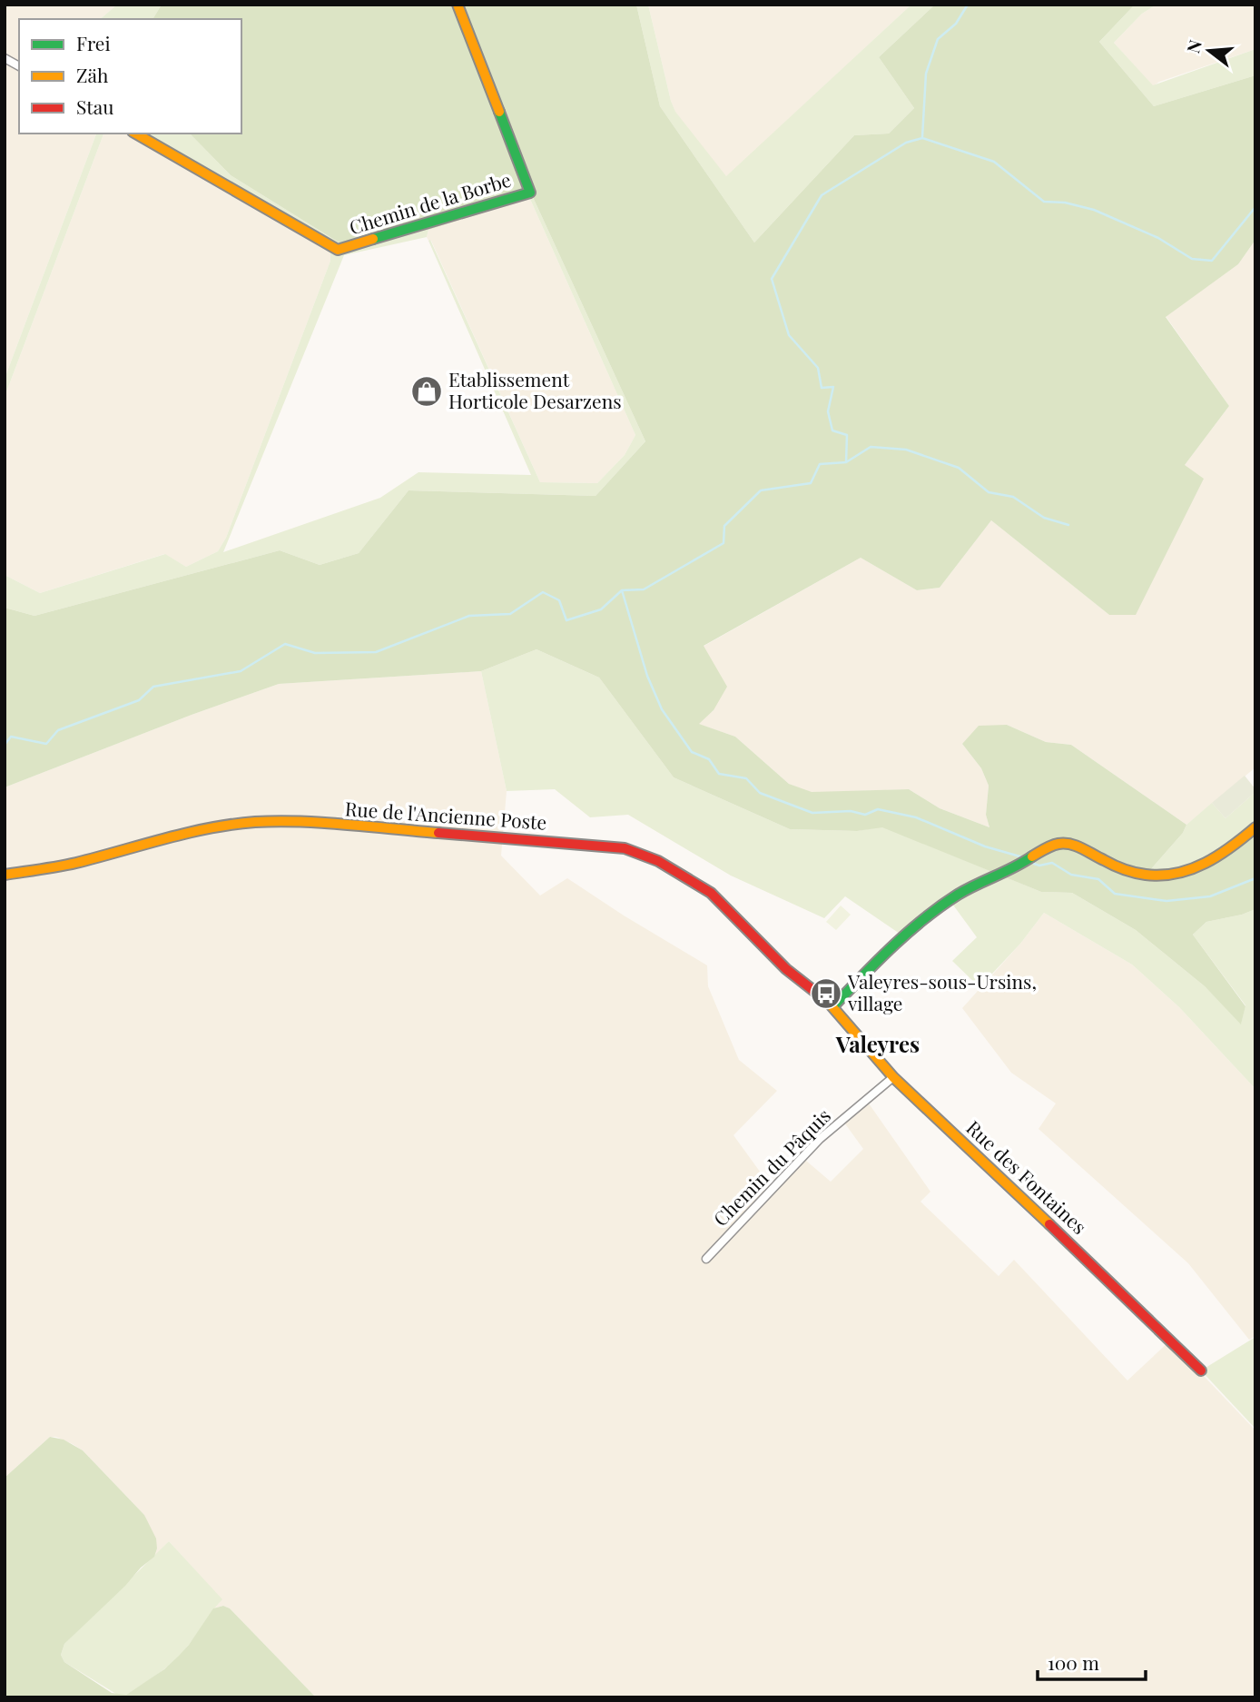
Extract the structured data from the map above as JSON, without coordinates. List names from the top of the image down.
{
  "streets": {
    "street": [
      "Chemin de la Borbe",
      "Rue de l'Ancienne Poste",
      "Chemin du Pâquis",
      "Rue des Fontaines"
    ]
  },
  "crossings": [
    ["Rue de l'Ancienne Poste", "Rue des Fontaines"],
    ["Chemin du Pâquis", "Rue des Fontaines"]
  ],
  "districts": ["Valeyres"],
  "places": {
    "shop": ["Etablissement Horticole Desarzens"],
    "bus stop": ["Valeyres-sous-Ursins, village"]
  },
  "legend": ["Frei", "Zäh", "Stau"],
  "scale_bar": "100 m",
  "north": "left"
}
